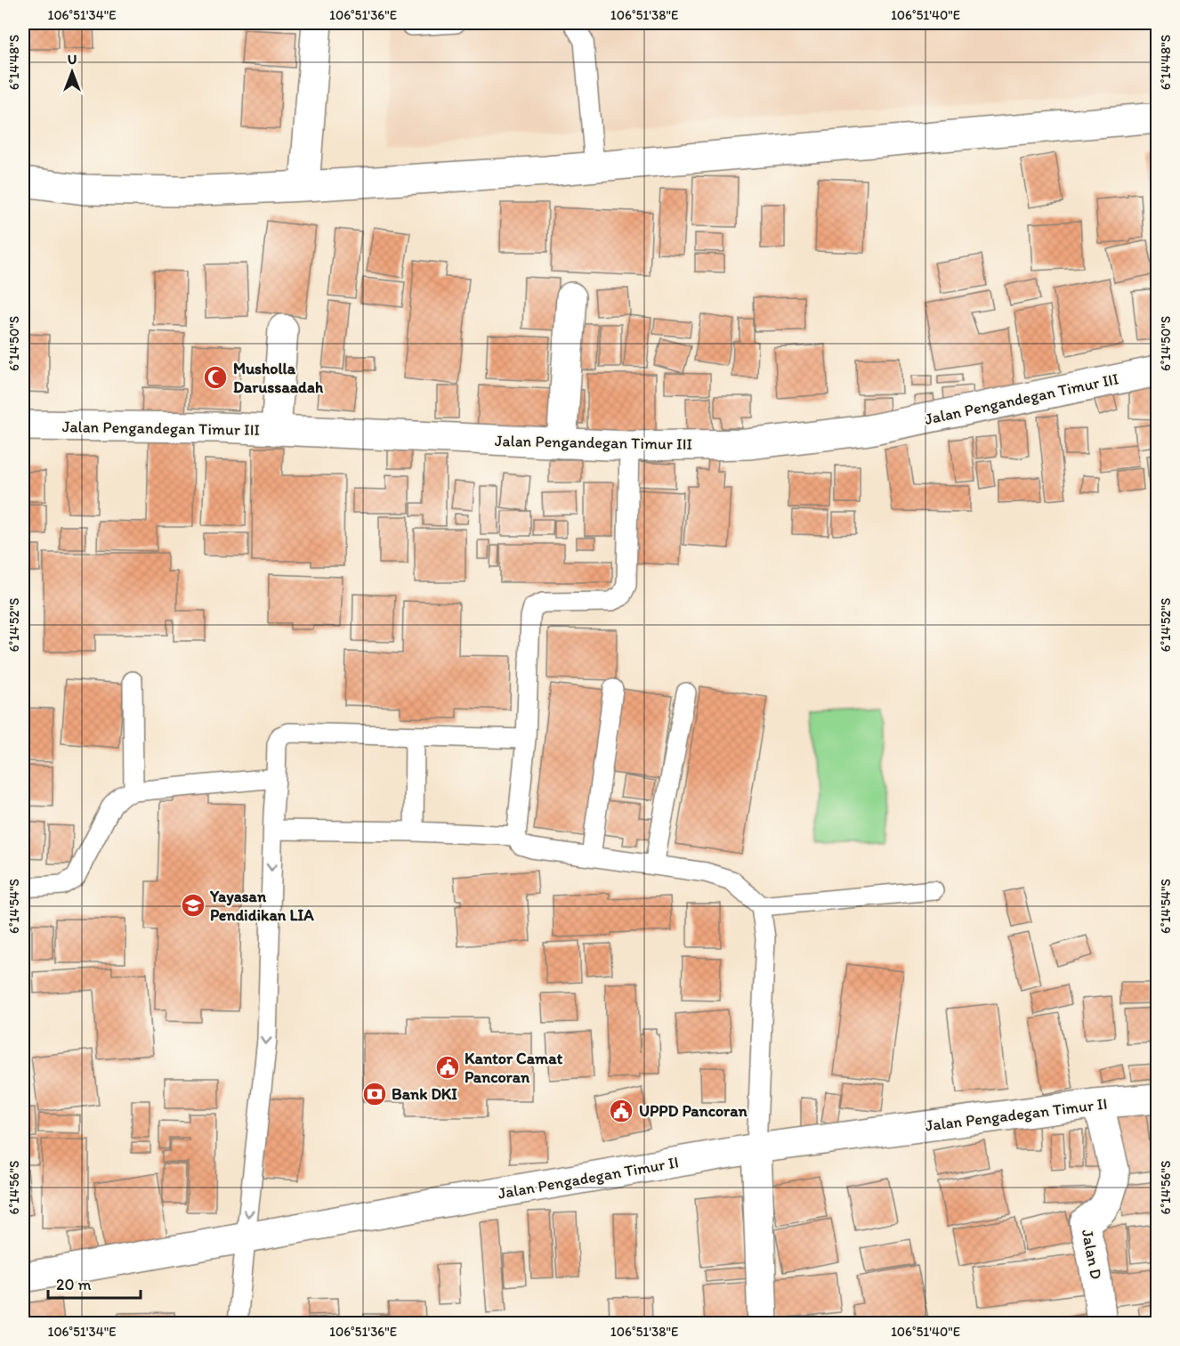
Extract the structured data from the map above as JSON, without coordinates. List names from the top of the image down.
{
  "streets": {
    "street": ["Jalan Pengandegan Timur III", "Jalan Pengadegan Timur II", "Jalan D"]
  },
  "crossings": [
    ["Jalan Pengadegan Timur II", "Jalan D"]
  ],
  "places": {
    "mosque": ["Musholla Darussaadah"],
    "school or university": ["Yayasan Pendidikan LIA"],
    "public building": ["Kantor Camat Pancoran", "UPPD Pancoran"],
    "bank": ["Bank DKI"]
  },
  "scale_bar": "20 m",
  "north": "top",
  "coordinates": [
    "106°51'34\"E",
    "106°51'36\"E",
    "106°51'38\"E",
    "106°51'40\"E",
    "6°14'48\"S",
    "6°14'50\"S",
    "6°14'52\"S",
    "6°14'54\"S",
    "6°14'56\"S"
  ]
}
